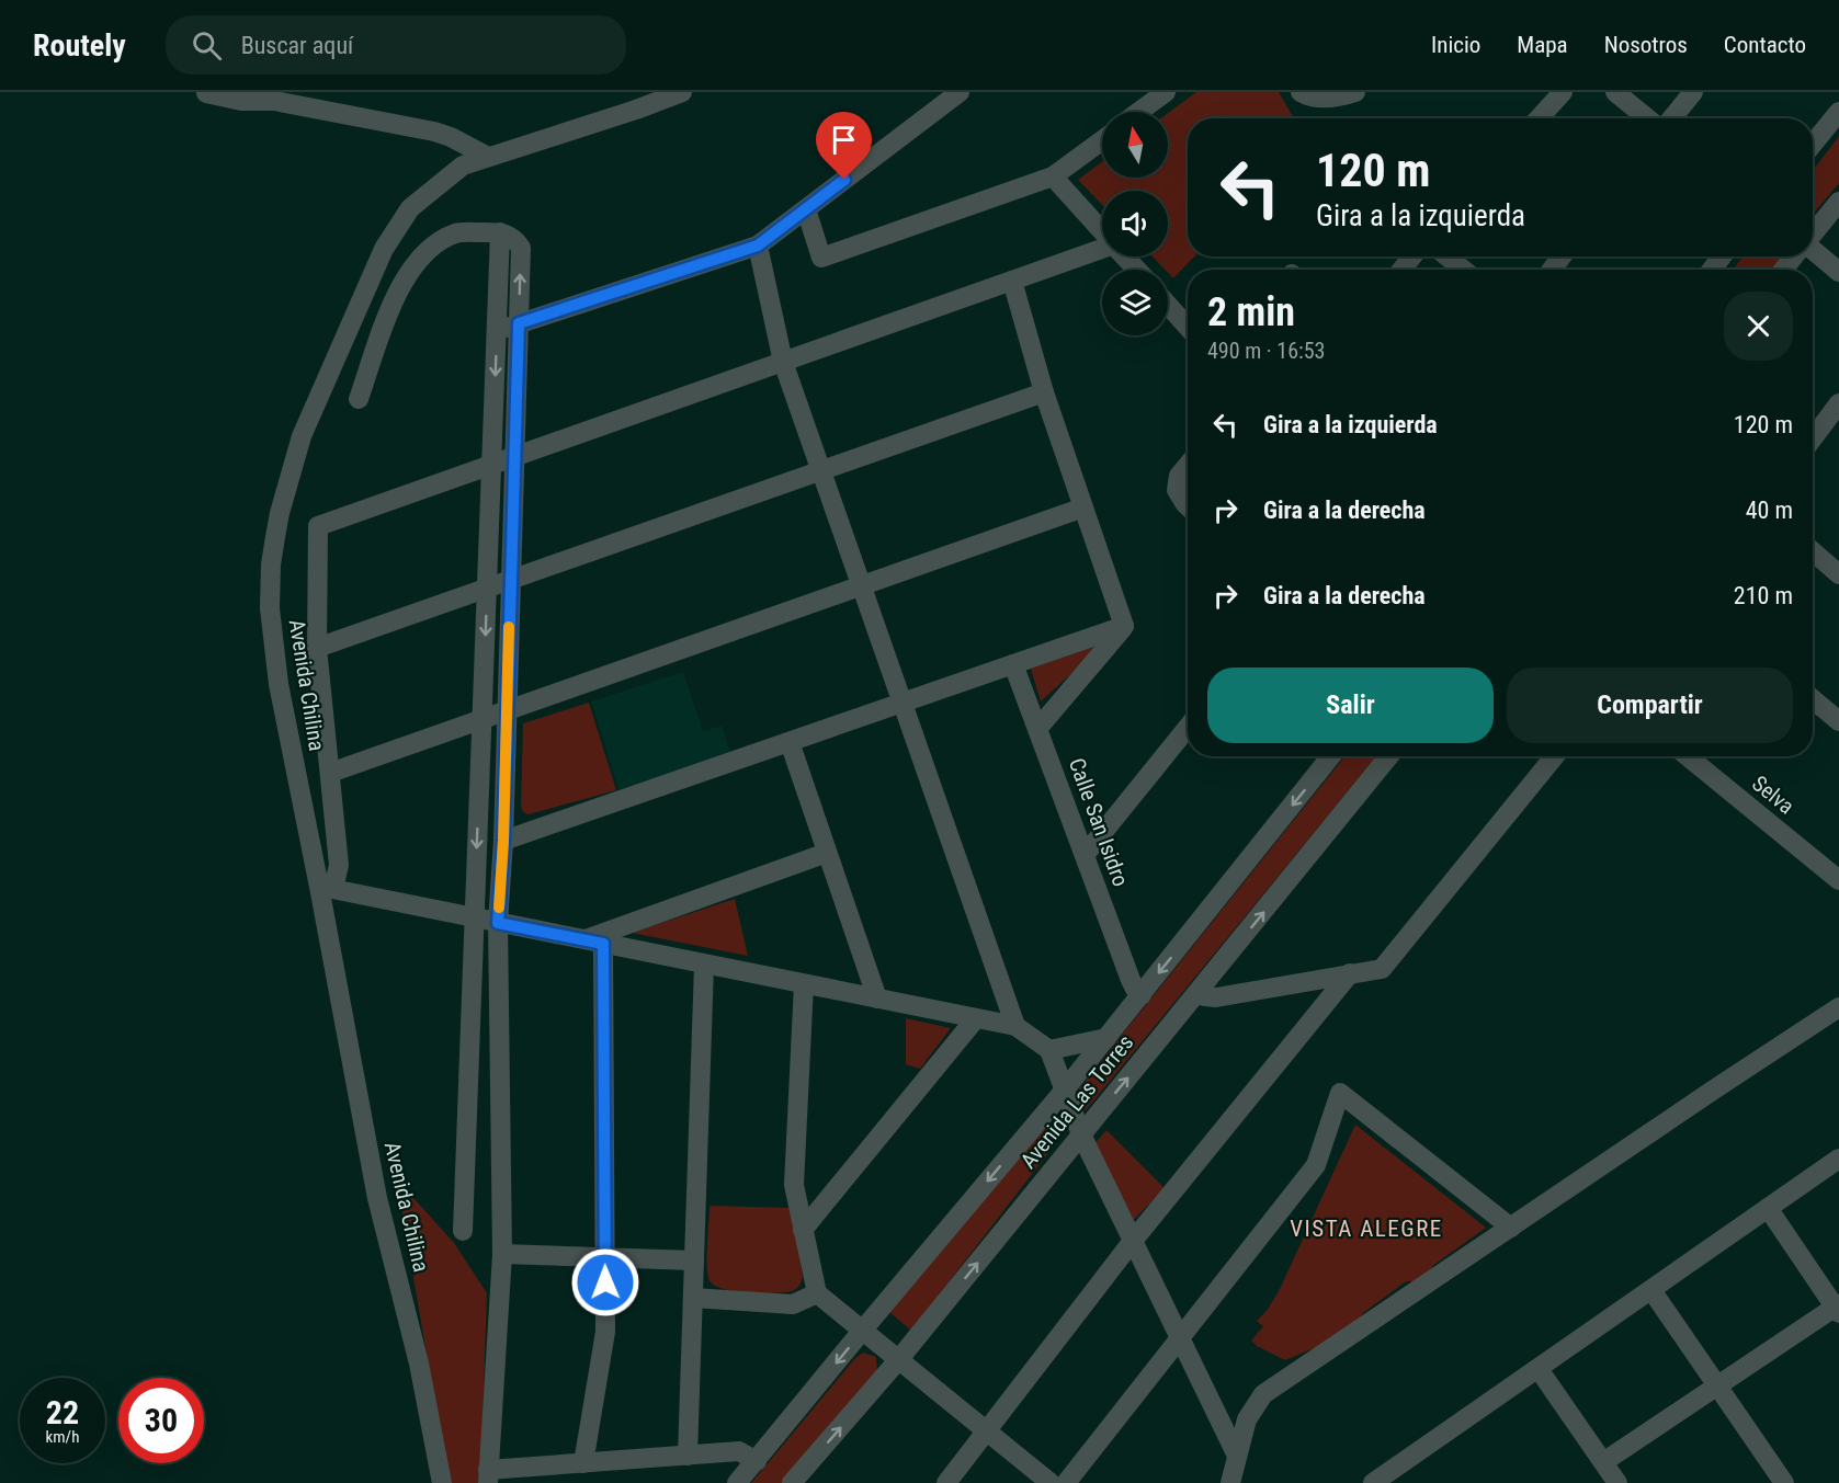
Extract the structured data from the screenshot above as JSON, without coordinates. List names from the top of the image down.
{
  "streets": {
    "street": [
      "Avenida Chilina",
      "Selva",
      "Calle San Isidro",
      "Avenida Las Torres"
    ]
  },
  "crossings": [
    ["Calle San Isidro", "Avenida Las Torres"]
  ],
  "districts": ["VISTA ALEGRE"],
  "north": "top",
  "page": {
    "header": "Routely",
    "search": "Buscar aquí",
    "nav": [
      "Inicio",
      "Mapa",
      "Nosotros",
      "Contacto"
    ],
    "turn": ["120 m", "Gira a la izquierda"],
    "heading": ["2 min", "490 m · 16:53"],
    "list": [
      {
        "name": "Gira a la izquierda",
        "value": "120 m"
      },
      {
        "name": "Gira a la derecha",
        "value": "40 m"
      },
      {
        "name": "Gira a la derecha",
        "value": "210 m"
      }
    ],
    "buttons": ["Salir", "Compartir"],
    "speed": "22 km/h",
    "limit": "30"
  }
}
